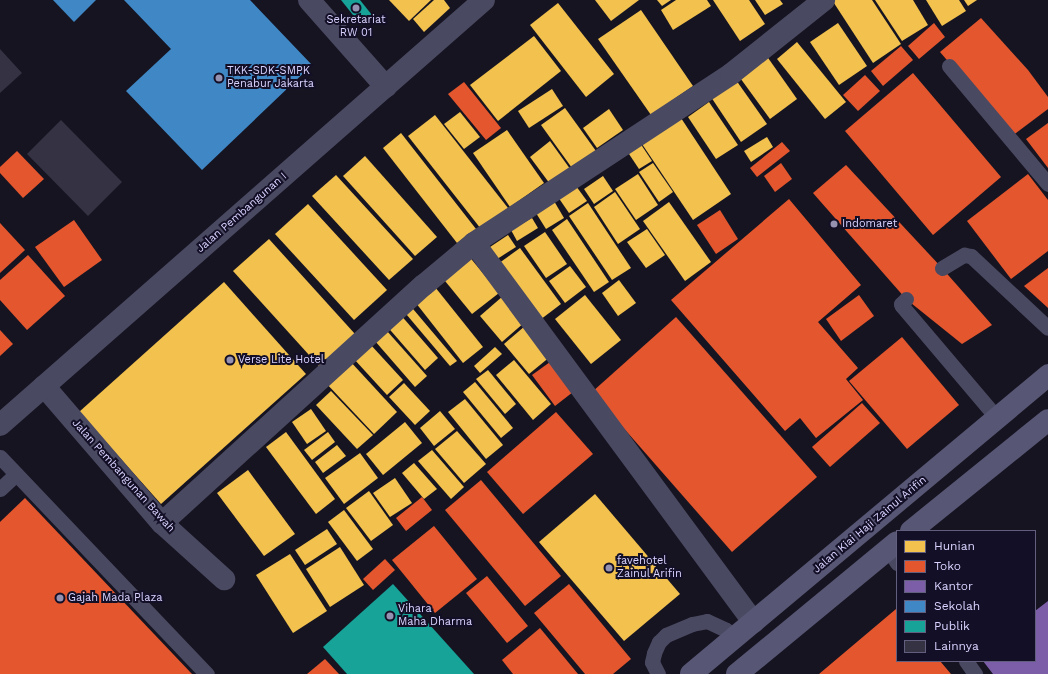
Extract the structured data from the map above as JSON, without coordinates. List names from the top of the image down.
{
  "streets": {
    "main road": ["Jalan Kiai Haji Zainul Arifin"],
    "street": ["Jalan Pembangunan I", "Jalan Pembangunan Bawah"]
  },
  "crossings": [
    ["Jalan Pembangunan I", "Jalan Pembangunan Bawah"]
  ],
  "places": [
    "Sekretariat RW 01",
    "TKK-SDK-SMPK Penabur Jakarta",
    "Indomaret",
    "Verse Lite Hotel",
    "favehotel Zainul Arifin",
    "Gajah Mada Plaza",
    "Vihara Maha Dharma"
  ],
  "legend": [
    "Hunian",
    "Toko",
    "Kantor",
    "Sekolah",
    "Publik",
    "Lainnya"
  ]
}
